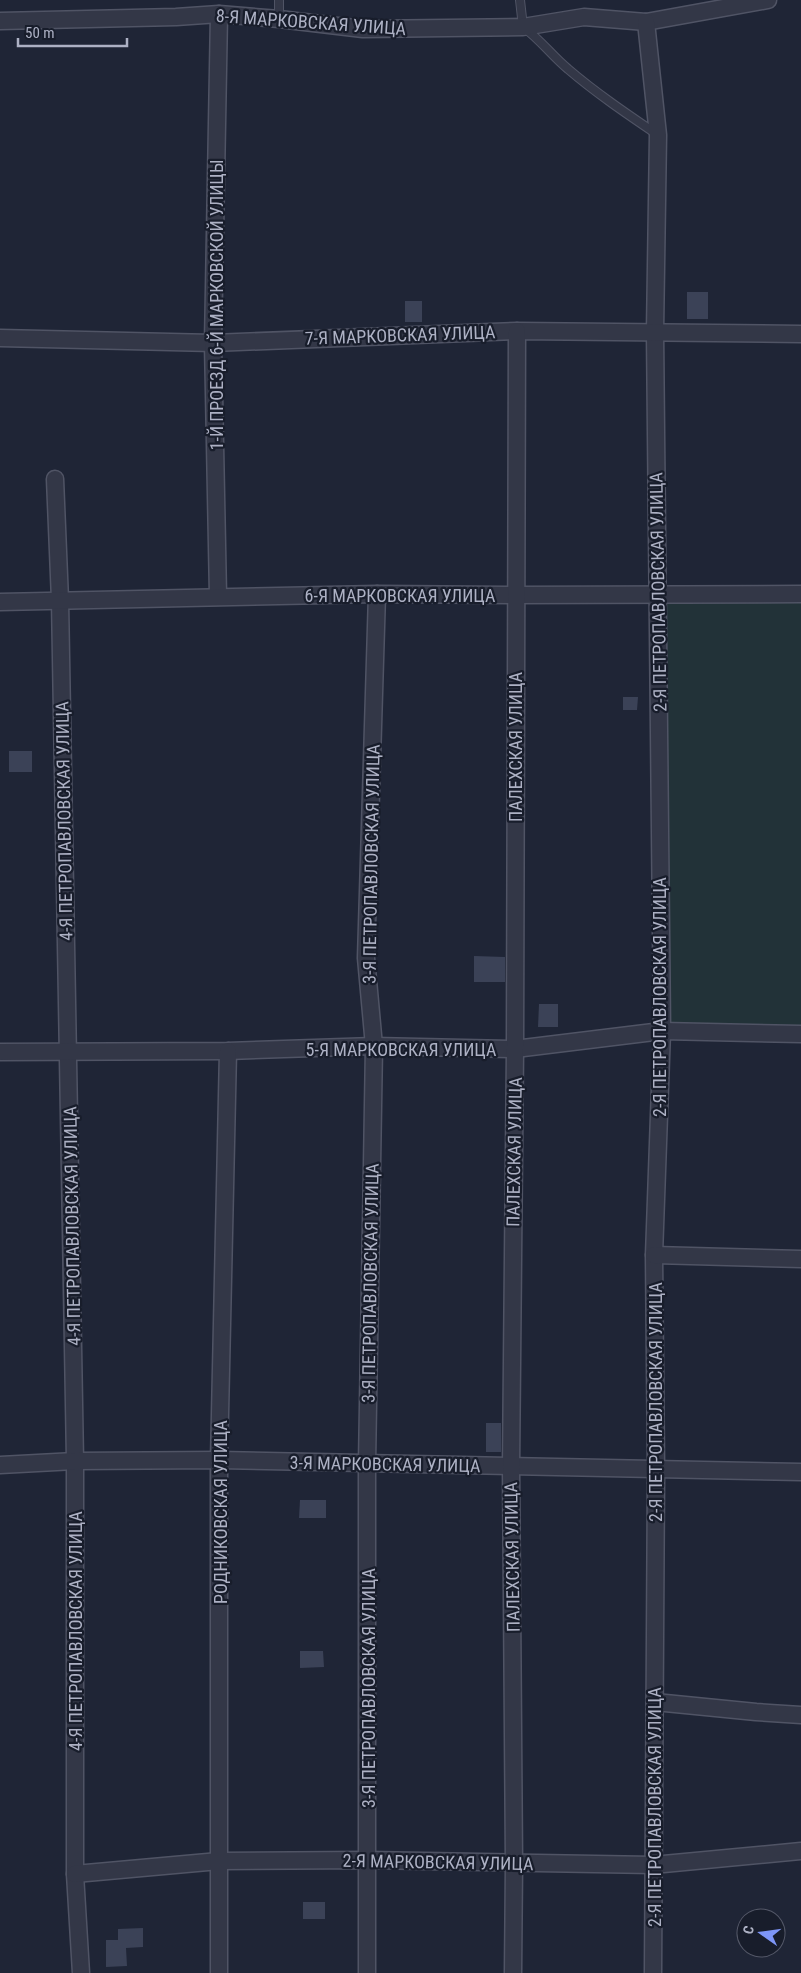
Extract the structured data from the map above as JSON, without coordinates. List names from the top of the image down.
{
  "streets": {
    "street": [
      "8-Я МАРКОВСКАЯ УЛИЦА",
      "1-Й ПРОЕЗД 6-Й МАРКОВСКОЙ УЛИЦЫ",
      "7-Я МАРКОВСКАЯ УЛИЦА",
      "2-Я ПЕТРОПАВЛОВСКАЯ УЛИЦА",
      "6-Я МАРКОВСКАЯ УЛИЦА",
      "ПАЛЕХСКАЯ УЛИЦА",
      "4-Я ПЕТРОПАВЛОВСКАЯ УЛИЦА",
      "3-Я ПЕТРОПАВЛОВСКАЯ УЛИЦА",
      "5-Я МАРКОВСКАЯ УЛИЦА",
      "3-Я МАРКОВСКАЯ УЛИЦА",
      "РОДНИКОВСКАЯ УЛИЦА",
      "2-Я МАРКОВСКАЯ УЛИЦА"
    ]
  },
  "crossings": [
    ["8-Я МАРКОВСКАЯ УЛИЦА", "1-Й ПРОЕЗД 6-Й МАРКОВСКОЙ УЛИЦЫ"],
    ["8-Я МАРКОВСКАЯ УЛИЦА", "2-Я ПЕТРОПАВЛОВСКАЯ УЛИЦА"],
    ["1-Й ПРОЕЗД 6-Й МАРКОВСКОЙ УЛИЦЫ", "7-Я МАРКОВСКАЯ УЛИЦА"],
    ["1-Й ПРОЕЗД 6-Й МАРКОВСКОЙ УЛИЦЫ", "6-Я МАРКОВСКАЯ УЛИЦА"],
    ["7-Я МАРКОВСКАЯ УЛИЦА", "2-Я ПЕТРОПАВЛОВСКАЯ УЛИЦА"],
    ["7-Я МАРКОВСКАЯ УЛИЦА", "ПАЛЕХСКАЯ УЛИЦА"],
    ["2-Я ПЕТРОПАВЛОВСКАЯ УЛИЦА", "6-Я МАРКОВСКАЯ УЛИЦА"],
    ["2-Я ПЕТРОПАВЛОВСКАЯ УЛИЦА", "5-Я МАРКОВСКАЯ УЛИЦА"],
    ["2-Я ПЕТРОПАВЛОВСКАЯ УЛИЦА", "3-Я МАРКОВСКАЯ УЛИЦА"],
    ["2-Я ПЕТРОПАВЛОВСКАЯ УЛИЦА", "2-Я МАРКОВСКАЯ УЛИЦА"],
    ["6-Я МАРКОВСКАЯ УЛИЦА", "ПАЛЕХСКАЯ УЛИЦА"],
    ["6-Я МАРКОВСКАЯ УЛИЦА", "4-Я ПЕТРОПАВЛОВСКАЯ УЛИЦА"],
    ["6-Я МАРКОВСКАЯ УЛИЦА", "3-Я ПЕТРОПАВЛОВСКАЯ УЛИЦА"],
    ["ПАЛЕХСКАЯ УЛИЦА", "5-Я МАРКОВСКАЯ УЛИЦА"],
    ["ПАЛЕХСКАЯ УЛИЦА", "3-Я МАРКОВСКАЯ УЛИЦА"],
    ["ПАЛЕХСКАЯ УЛИЦА", "2-Я МАРКОВСКАЯ УЛИЦА"],
    ["4-Я ПЕТРОПАВЛОВСКАЯ УЛИЦА", "5-Я МАРКОВСКАЯ УЛИЦА"],
    ["4-Я ПЕТРОПАВЛОВСКАЯ УЛИЦА", "3-Я МАРКОВСКАЯ УЛИЦА"],
    ["4-Я ПЕТРОПАВЛОВСКАЯ УЛИЦА", "2-Я МАРКОВСКАЯ УЛИЦА"],
    ["3-Я ПЕТРОПАВЛОВСКАЯ УЛИЦА", "5-Я МАРКОВСКАЯ УЛИЦА"],
    ["3-Я ПЕТРОПАВЛОВСКАЯ УЛИЦА", "3-Я МАРКОВСКАЯ УЛИЦА"],
    ["3-Я ПЕТРОПАВЛОВСКАЯ УЛИЦА", "2-Я МАРКОВСКАЯ УЛИЦА"],
    ["5-Я МАРКОВСКАЯ УЛИЦА", "РОДНИКОВСКАЯ УЛИЦА"],
    ["3-Я МАРКОВСКАЯ УЛИЦА", "РОДНИКОВСКАЯ УЛИЦА"],
    ["РОДНИКОВСКАЯ УЛИЦА", "2-Я МАРКОВСКАЯ УЛИЦА"]
  ],
  "scale_bar": "50 m",
  "north": "left"
}
